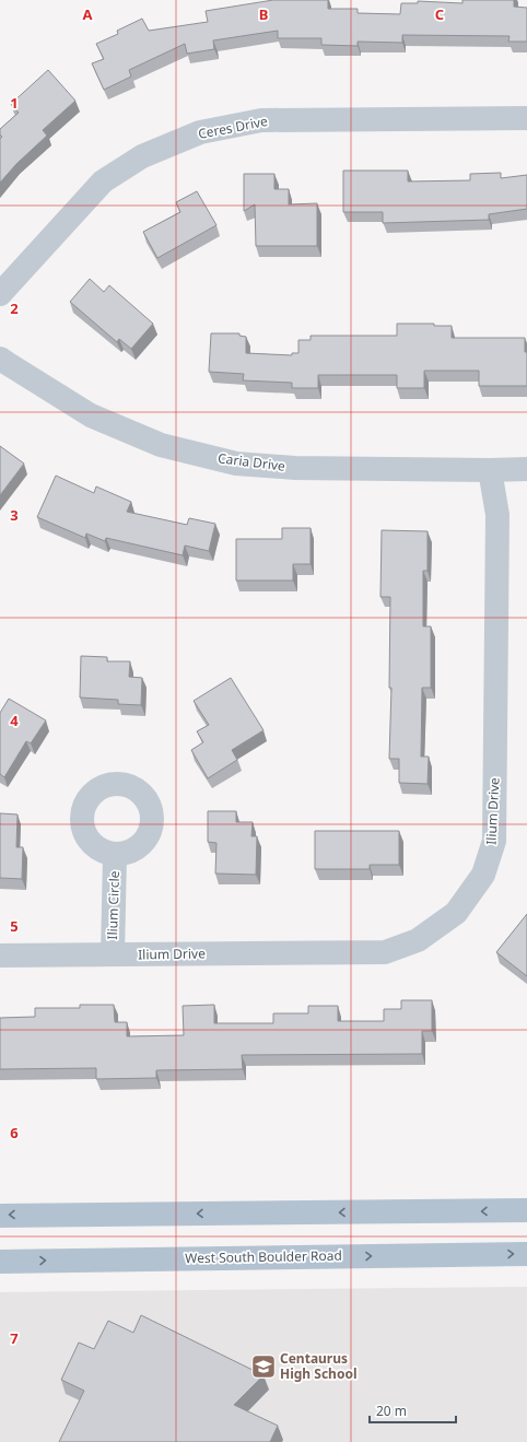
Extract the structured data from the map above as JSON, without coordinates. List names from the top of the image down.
{
  "streets": {
    "main road": ["West South Boulder Road"],
    "street": [
      "Ceres Drive",
      "Caria Drive",
      "Ilium Drive",
      "Ilium Circle"
    ]
  },
  "crossings": [
    ["Caria Drive", "Ilium Drive"],
    ["Ilium Drive", "Ilium Circle"]
  ],
  "places": {
    "school or university": ["Centaurus High School"]
  },
  "scale_bar": "20 m",
  "grid": {
    "columns": ["A", "B", "C"],
    "rows": [
      "1",
      "2",
      "3",
      "4",
      "5",
      "6",
      "7"
    ]
  }
}
